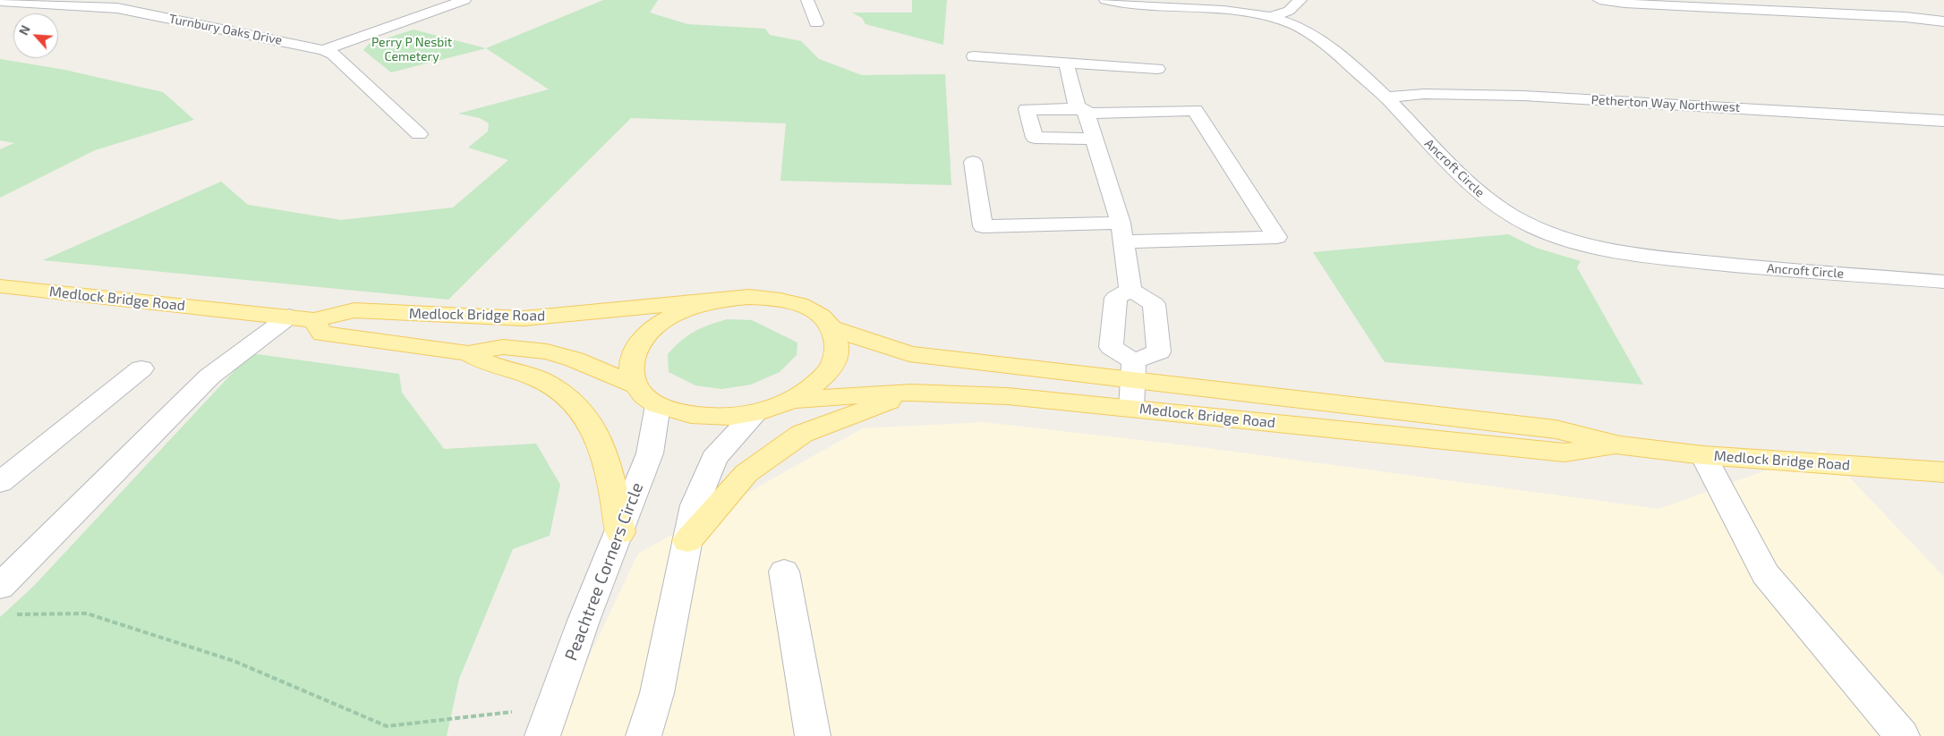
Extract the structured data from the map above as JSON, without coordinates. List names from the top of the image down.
{
  "streets": {
    "main road": ["Medlock Bridge Road"],
    "street": [
      "Turnbury Oaks Drive",
      "Petherton Way Northwest",
      "Ancroft Circle",
      "Peachtree Corners Circle"
    ]
  },
  "crossings": [
    ["Petherton Way Northwest", "Ancroft Circle"],
    ["Medlock Bridge Road", "Peachtree Corners Circle"]
  ],
  "parks": ["Perry P Nesbit Cemetery"],
  "north": "top left"
}
